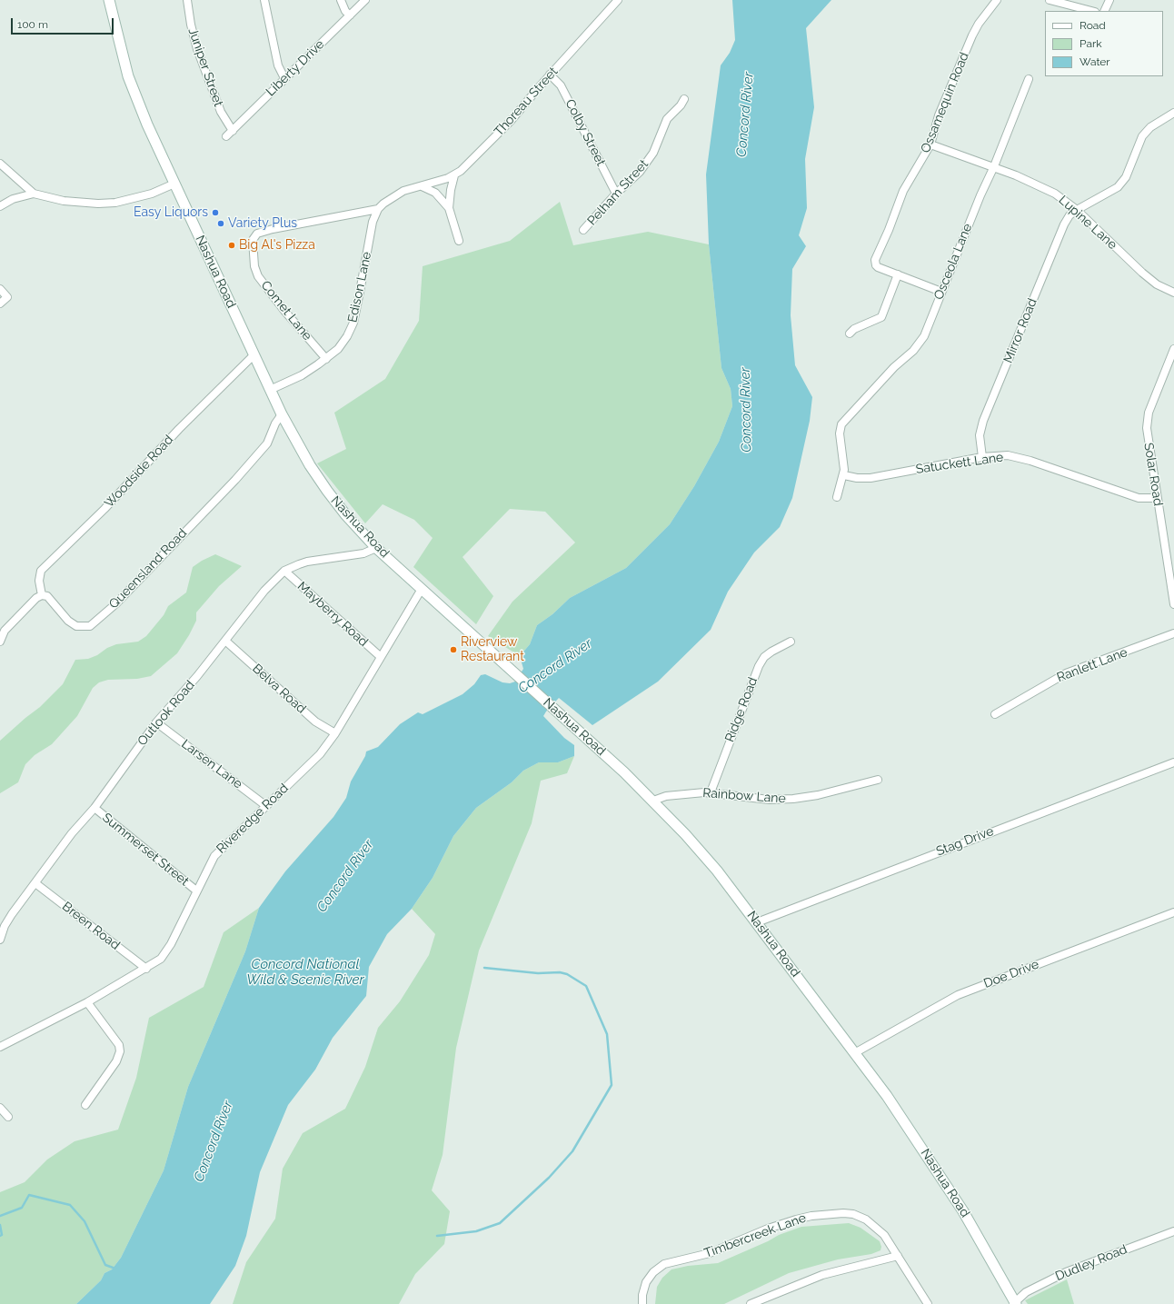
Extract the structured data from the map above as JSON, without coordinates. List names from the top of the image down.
{
  "streets": {
    "main road": ["Nashua Road"],
    "street": [
      "Juniper Street",
      "Liberty Drive",
      "Thoreau Street",
      "Ossamequin Road",
      "Colby Street",
      "Pelham Street",
      "Lupine Lane",
      "Osceola Lane",
      "Edison Lane",
      "Comet Lane",
      "Mirror Road",
      "Satuckett Lane",
      "Woodside Road",
      "Solar Road",
      "Queensland Road",
      "Mayberry Road",
      "Ranlett Lane",
      "Belva Road",
      "Ridge Road",
      "Outlook Road",
      "Larsen Lane",
      "Rainbow Lane",
      "Riveredge Road",
      "Stag Drive",
      "Summerset Street",
      "Breen Road",
      "Doe Drive",
      "Timbercreek Lane",
      "Dudley Road"
    ]
  },
  "crossings": [
    ["Juniper Street", "Liberty Drive"],
    ["Thoreau Street", "Colby Street"],
    ["Thoreau Street", "Edison Lane"],
    ["Thoreau Street", "Comet Lane"],
    ["Ossamequin Road", "Lupine Lane"],
    ["Colby Street", "Pelham Street"],
    ["Lupine Lane", "Osceola Lane"],
    ["Lupine Lane", "Mirror Road"],
    ["Osceola Lane", "Satuckett Lane"],
    ["Nashua Road", "Edison Lane"],
    ["Nashua Road", "Woodside Road"],
    ["Nashua Road", "Queensland Road"],
    ["Nashua Road", "Outlook Road"],
    ["Nashua Road", "Rainbow Lane"],
    ["Nashua Road", "Riveredge Road"],
    ["Nashua Road", "Stag Drive"],
    ["Nashua Road", "Doe Drive"],
    ["Nashua Road", "Dudley Road"],
    ["Edison Lane", "Comet Lane"],
    ["Mirror Road", "Satuckett Lane"],
    ["Satuckett Lane", "Solar Road"],
    ["Woodside Road", "Queensland Road"],
    ["Mayberry Road", "Outlook Road"],
    ["Mayberry Road", "Riveredge Road"],
    ["Belva Road", "Outlook Road"],
    ["Belva Road", "Riveredge Road"],
    ["Ridge Road", "Rainbow Lane"],
    ["Outlook Road", "Larsen Lane"],
    ["Outlook Road", "Summerset Street"],
    ["Outlook Road", "Breen Road"],
    ["Larsen Lane", "Riveredge Road"],
    ["Riveredge Road", "Summerset Street"],
    ["Riveredge Road", "Breen Road"]
  ],
  "water": ["Concord River", "Concord National Wild & Scenic River"],
  "places": [
    "Easy Liquors",
    "Variety Plus",
    "Big Al's Pizza",
    "Riverview Restaurant"
  ],
  "legend": ["Road", "Park", "Water"],
  "scale_bar": "100 m"
}
